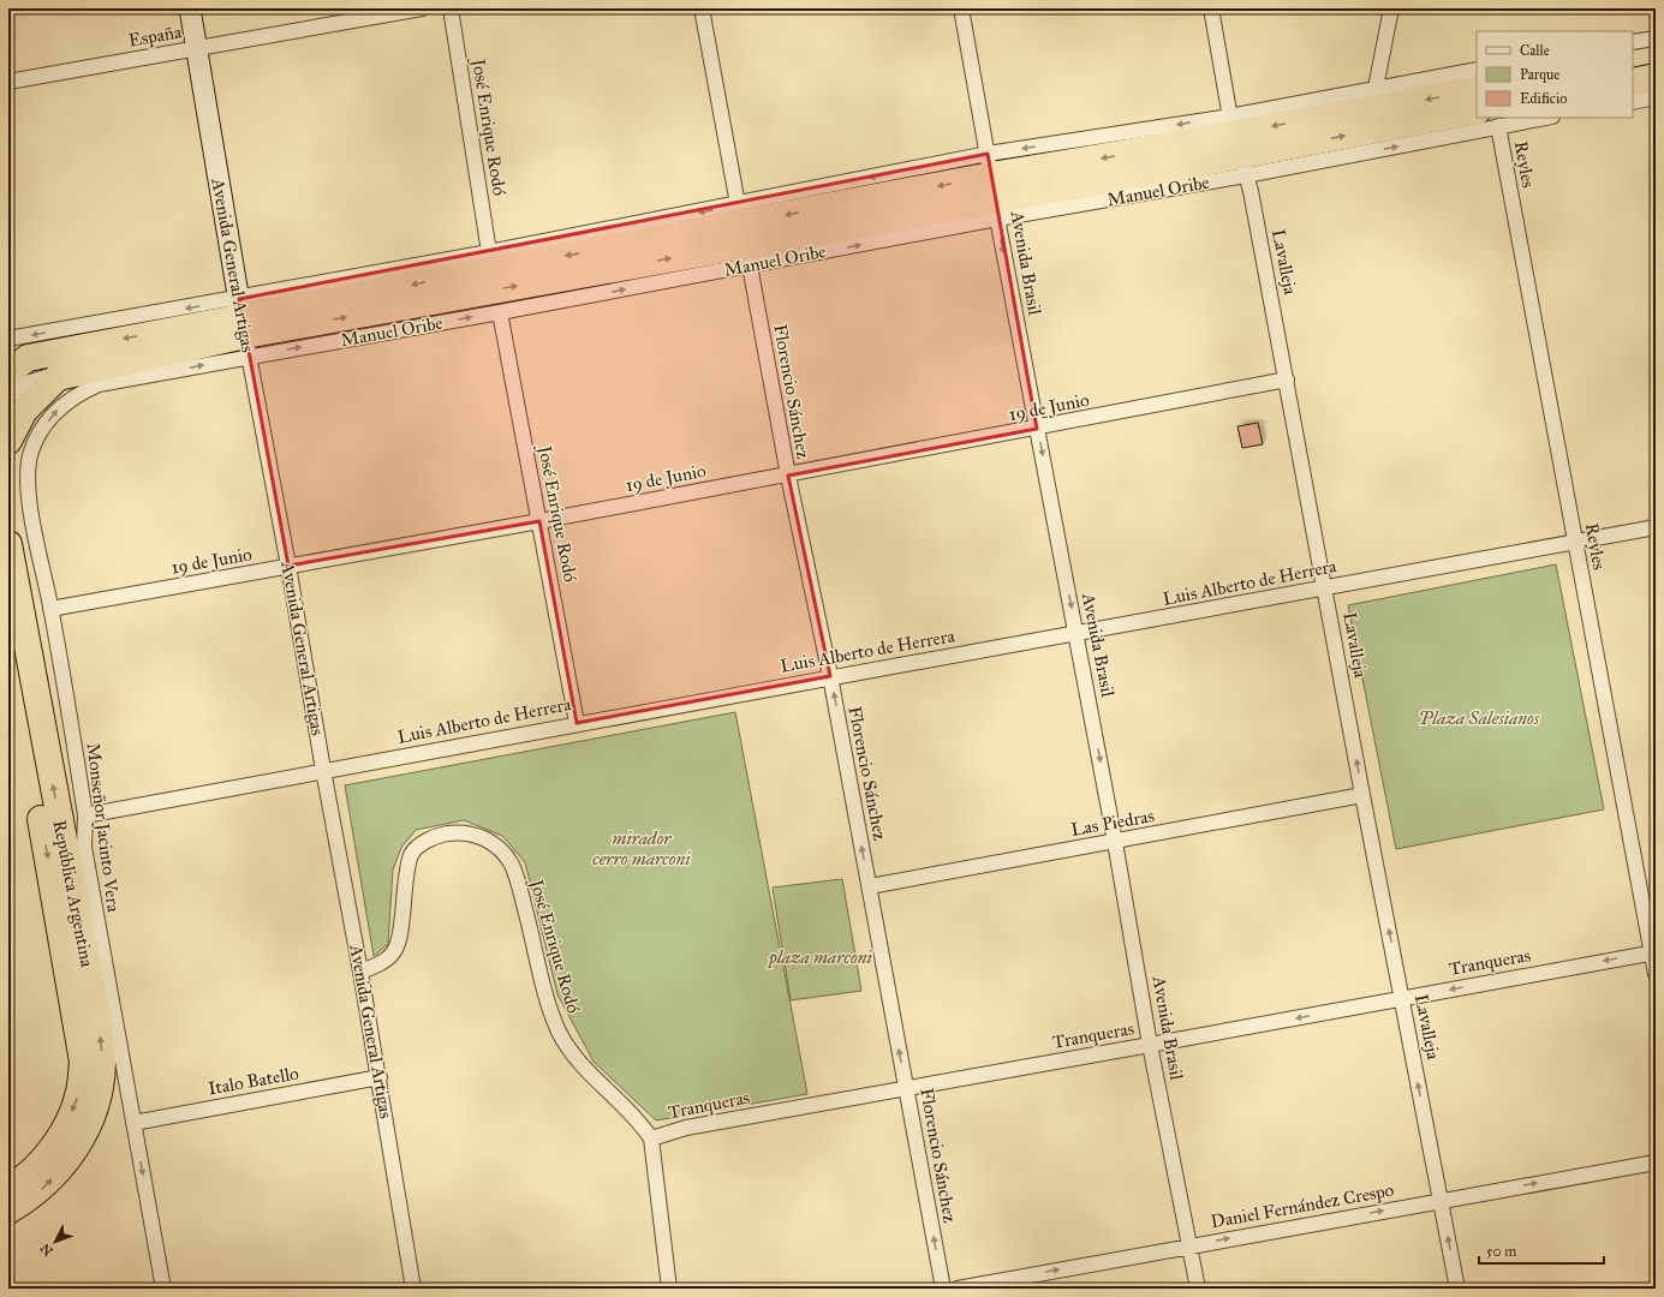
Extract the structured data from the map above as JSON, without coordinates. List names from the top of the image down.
{
  "streets": {
    "highway": ["Manuel Oribe", "República Argentina"],
    "main road": ["Avenida General Artigas"],
    "street": [
      "España",
      "José Enrique Rodó",
      "Reyles",
      "Lavalleja",
      "Avenida Brasil",
      "Florencio Sánchez",
      "19 de Junio",
      "Luis Alberto de Herrera",
      "Las Piedras",
      "Monseñor Jacinto Vera",
      "Tranqueras",
      "Italo Batello",
      "Daniel Fernández Crespo"
    ]
  },
  "crossings": [
    ["España", "Avenida General Artigas"],
    ["José Enrique Rodó", "Manuel Oribe"],
    ["José Enrique Rodó", "Avenida General Artigas"],
    ["José Enrique Rodó", "19 de Junio"],
    ["José Enrique Rodó", "Luis Alberto de Herrera"],
    ["José Enrique Rodó", "Tranqueras"],
    ["Reyles", "Manuel Oribe"],
    ["Reyles", "Luis Alberto de Herrera"],
    ["Reyles", "Tranqueras"],
    ["Manuel Oribe", "Lavalleja"],
    ["Manuel Oribe", "Avenida Brasil"],
    ["Manuel Oribe", "Avenida General Artigas"],
    ["Manuel Oribe", "Florencio Sánchez"],
    ["Manuel Oribe", "Monseñor Jacinto Vera"],
    ["Lavalleja", "19 de Junio"],
    ["Lavalleja", "Luis Alberto de Herrera"],
    ["Lavalleja", "Las Piedras"],
    ["Lavalleja", "Tranqueras"],
    ["Lavalleja", "Daniel Fernández Crespo"],
    ["Avenida Brasil", "19 de Junio"],
    ["Avenida Brasil", "Luis Alberto de Herrera"],
    ["Avenida Brasil", "Las Piedras"],
    ["Avenida Brasil", "Tranqueras"],
    ["Avenida Brasil", "Daniel Fernández Crespo"],
    ["Avenida General Artigas", "19 de Junio"],
    ["Avenida General Artigas", "Luis Alberto de Herrera"],
    ["Avenida General Artigas", "Italo Batello"],
    ["Florencio Sánchez", "19 de Junio"],
    ["Florencio Sánchez", "Luis Alberto de Herrera"],
    ["Florencio Sánchez", "Las Piedras"],
    ["Florencio Sánchez", "Tranqueras"],
    ["19 de Junio", "Monseñor Jacinto Vera"],
    ["Luis Alberto de Herrera", "Monseñor Jacinto Vera"],
    ["Monseñor Jacinto Vera", "Italo Batello"]
  ],
  "one_way": [
    "Lavalleja",
    "Avenida Brasil",
    "Florencio Sánchez",
    "Tranqueras",
    "Daniel Fernández Crespo"
  ],
  "parks": ["Plaza Salesianos", "mirador cerro marconi", "plaza marconi"],
  "legend": ["Calle", "Parque", "Edificio"],
  "scale_bar": "50 m",
  "north": "bottom left"
}
